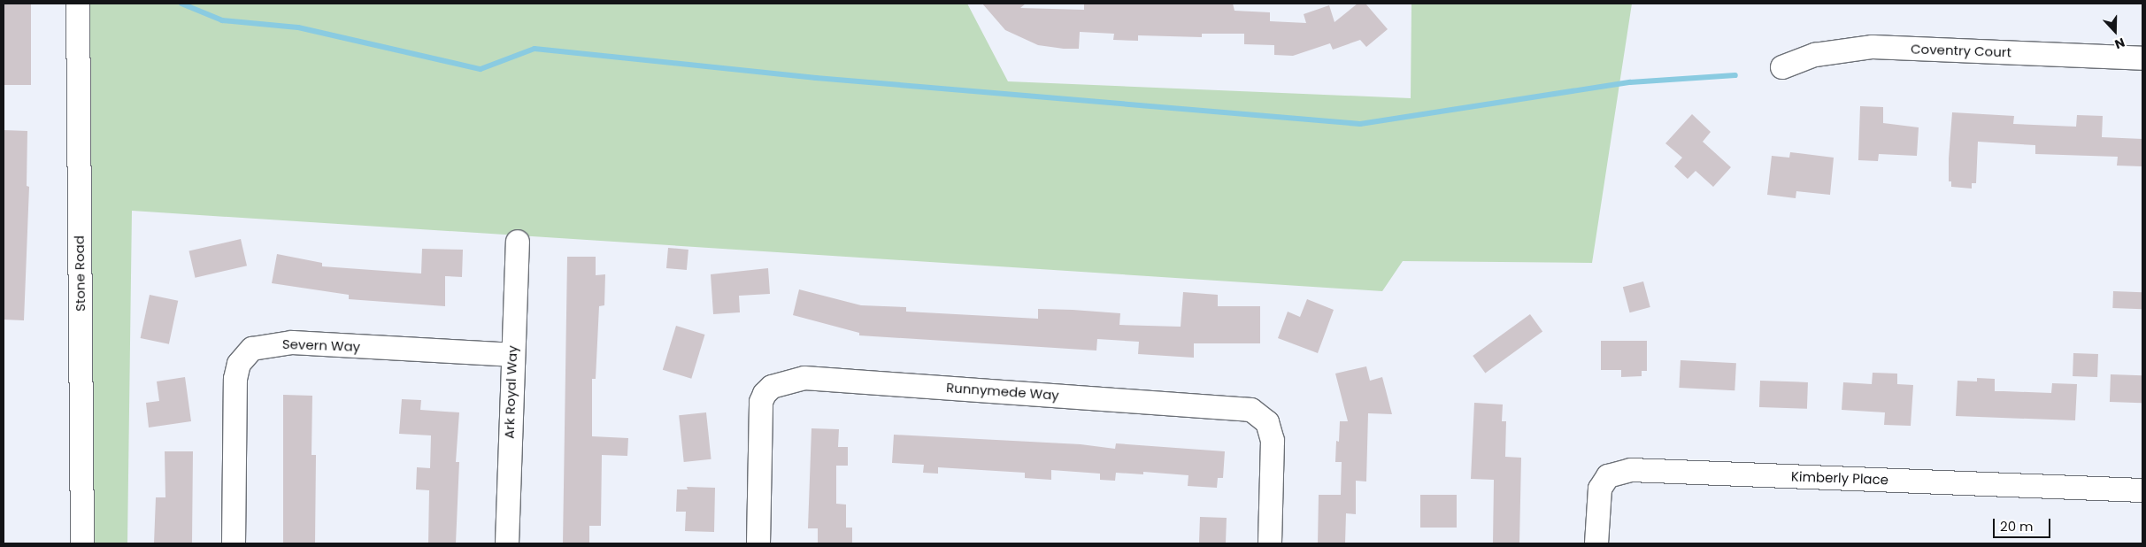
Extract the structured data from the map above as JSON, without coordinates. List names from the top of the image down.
{
  "streets": {
    "street": [
      "Coventry Court",
      "Stone Road",
      "Severn Way",
      "Runnymede Way",
      "Ark Royal Way",
      "Kimberly Place"
    ]
  },
  "crossings": [
    ["Severn Way", "Ark Royal Way"]
  ],
  "scale_bar": "20 m",
  "north": "bottom"
}
